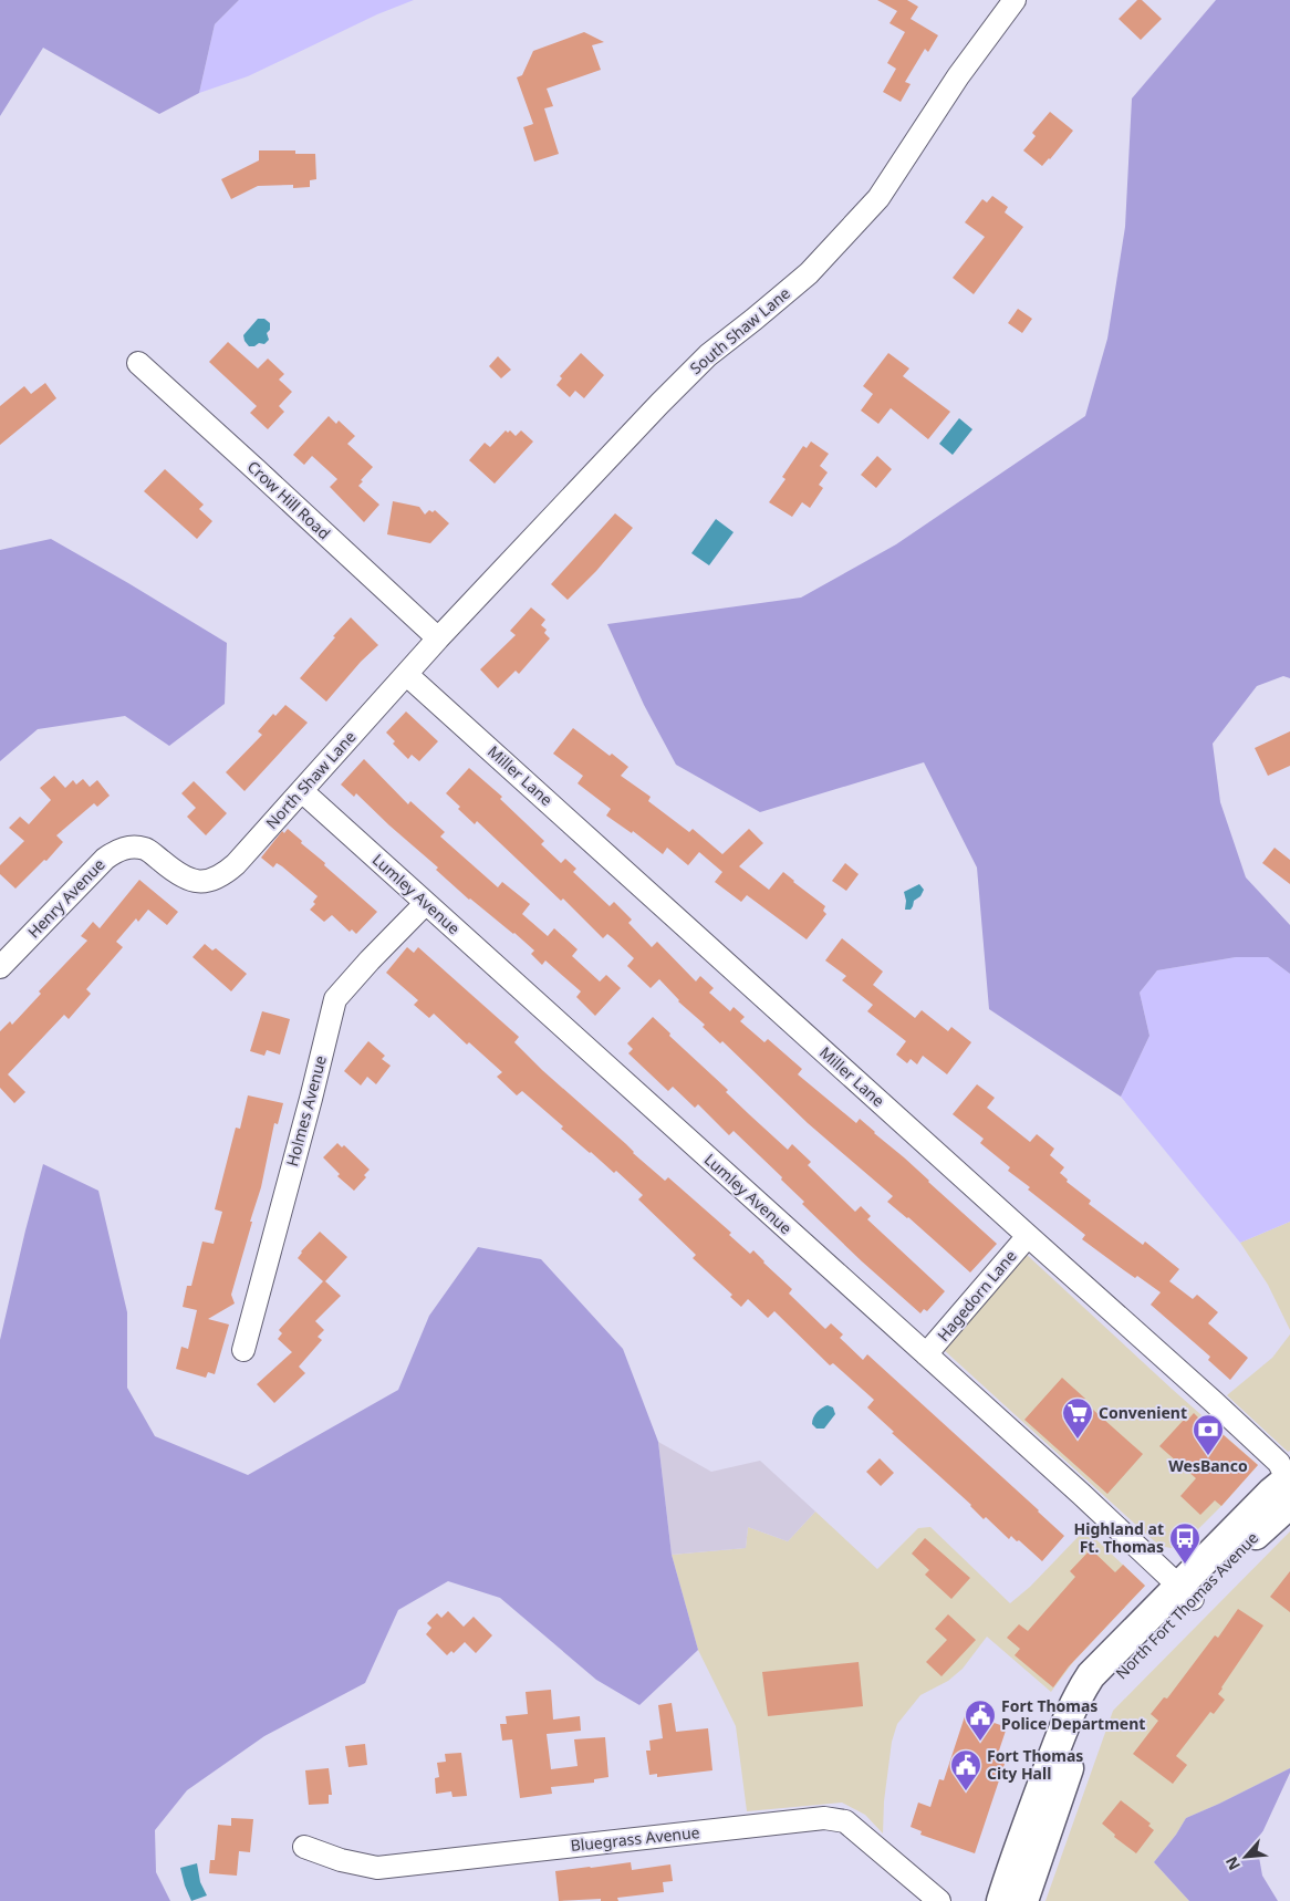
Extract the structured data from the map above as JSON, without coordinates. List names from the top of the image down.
{
  "streets": {
    "main road": ["North Fort Thomas Avenue"],
    "street": [
      "South Shaw Lane",
      "Crow Hill Road",
      "Miller Lane",
      "North Shaw Lane",
      "Lumley Avenue",
      "Henry Avenue",
      "Holmes Avenue",
      "Hagedorn Lane",
      "Bluegrass Avenue"
    ]
  },
  "crossings": [
    ["South Shaw Lane", "Crow Hill Road"],
    ["South Shaw Lane", "North Shaw Lane"],
    ["Crow Hill Road", "North Shaw Lane"],
    ["Miller Lane", "North Shaw Lane"],
    ["Miller Lane", "Hagedorn Lane"],
    ["Miller Lane", "North Fort Thomas Avenue"],
    ["North Shaw Lane", "Lumley Avenue"],
    ["North Shaw Lane", "Henry Avenue"],
    ["Lumley Avenue", "Holmes Avenue"],
    ["Lumley Avenue", "Hagedorn Lane"],
    ["Lumley Avenue", "North Fort Thomas Avenue"]
  ],
  "places": {
    "supermarket": ["Convenient"],
    "bank": ["WesBanco"],
    "bus stop": ["Highland at Ft. Thomas"],
    "public building": ["Fort Thomas Police Department", "Fort Thomas City Hall"]
  },
  "north": "bottom left"
}
